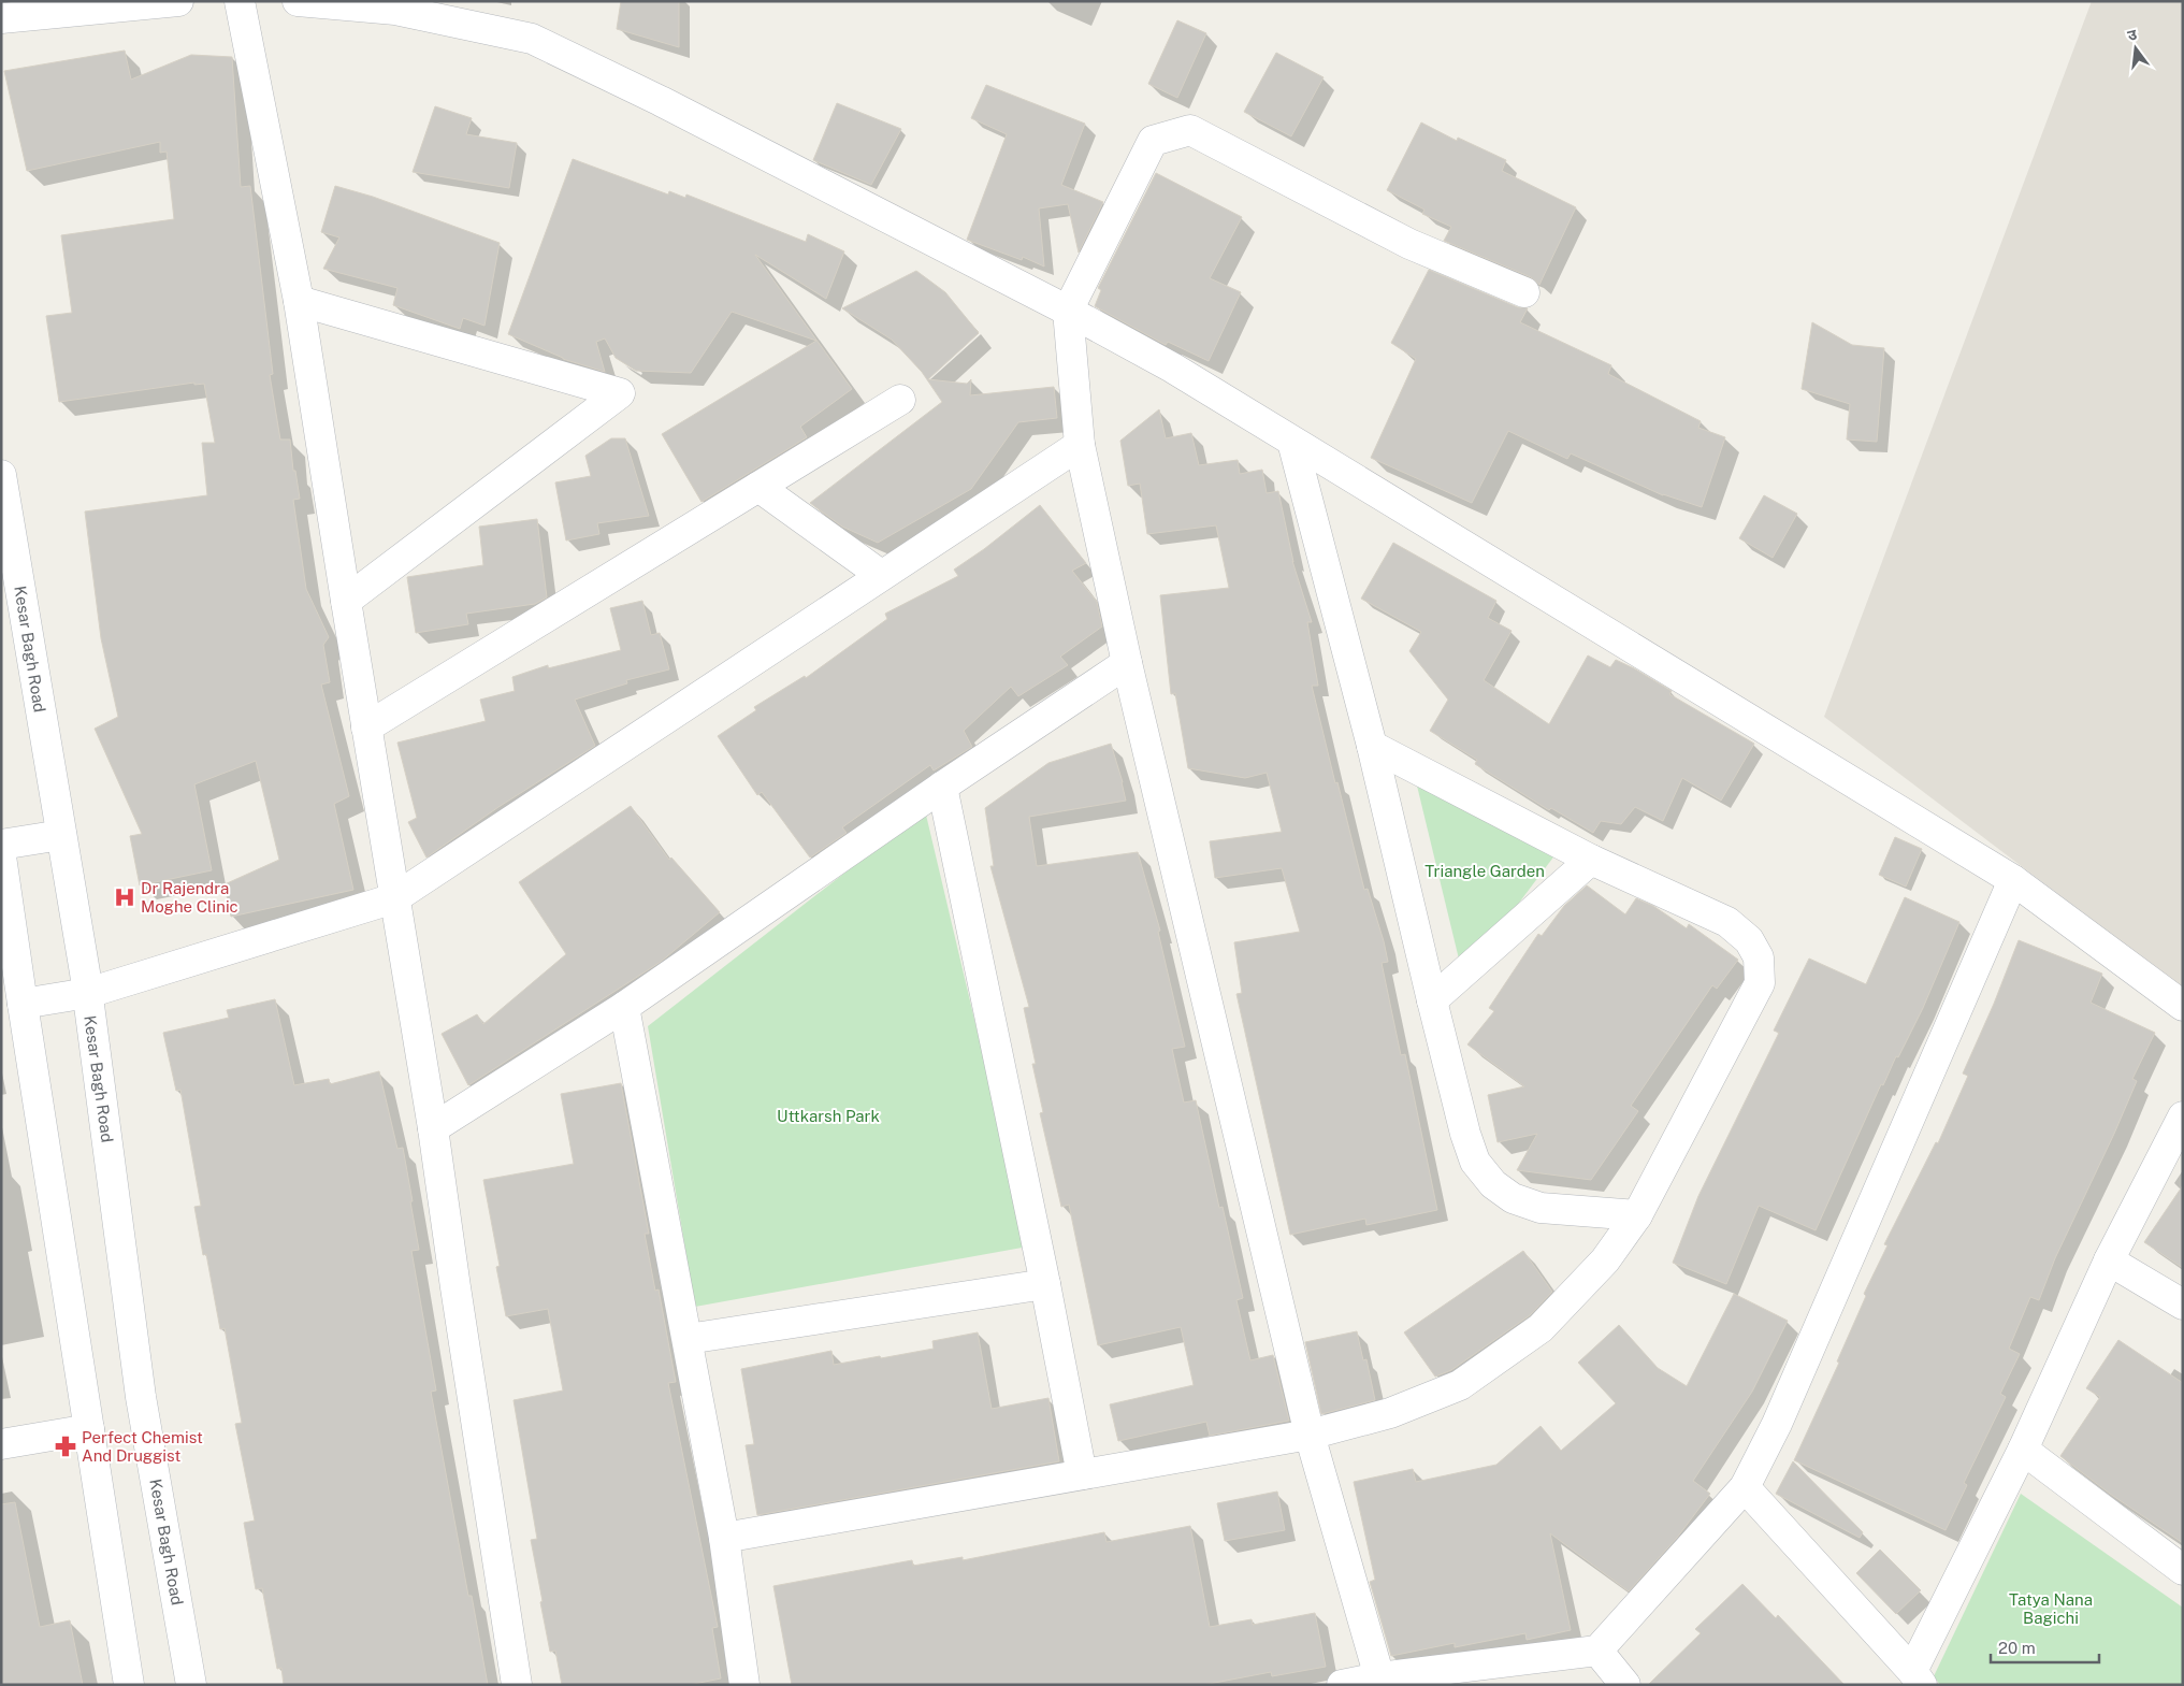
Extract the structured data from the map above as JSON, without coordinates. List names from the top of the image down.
{
  "streets": {
    "street": ["Kesar Bagh Road"]
  },
  "parks": ["Triangle Garden", "Uttkarsh Park", "Tatya Nana Bagichi"],
  "places": {
    "hospital": ["Dr Rajendra Moghe Clinic"],
    "pharmacy": ["Perfect Chemist And Druggist"]
  },
  "scale_bar": "20 m",
  "north": "top"
}
